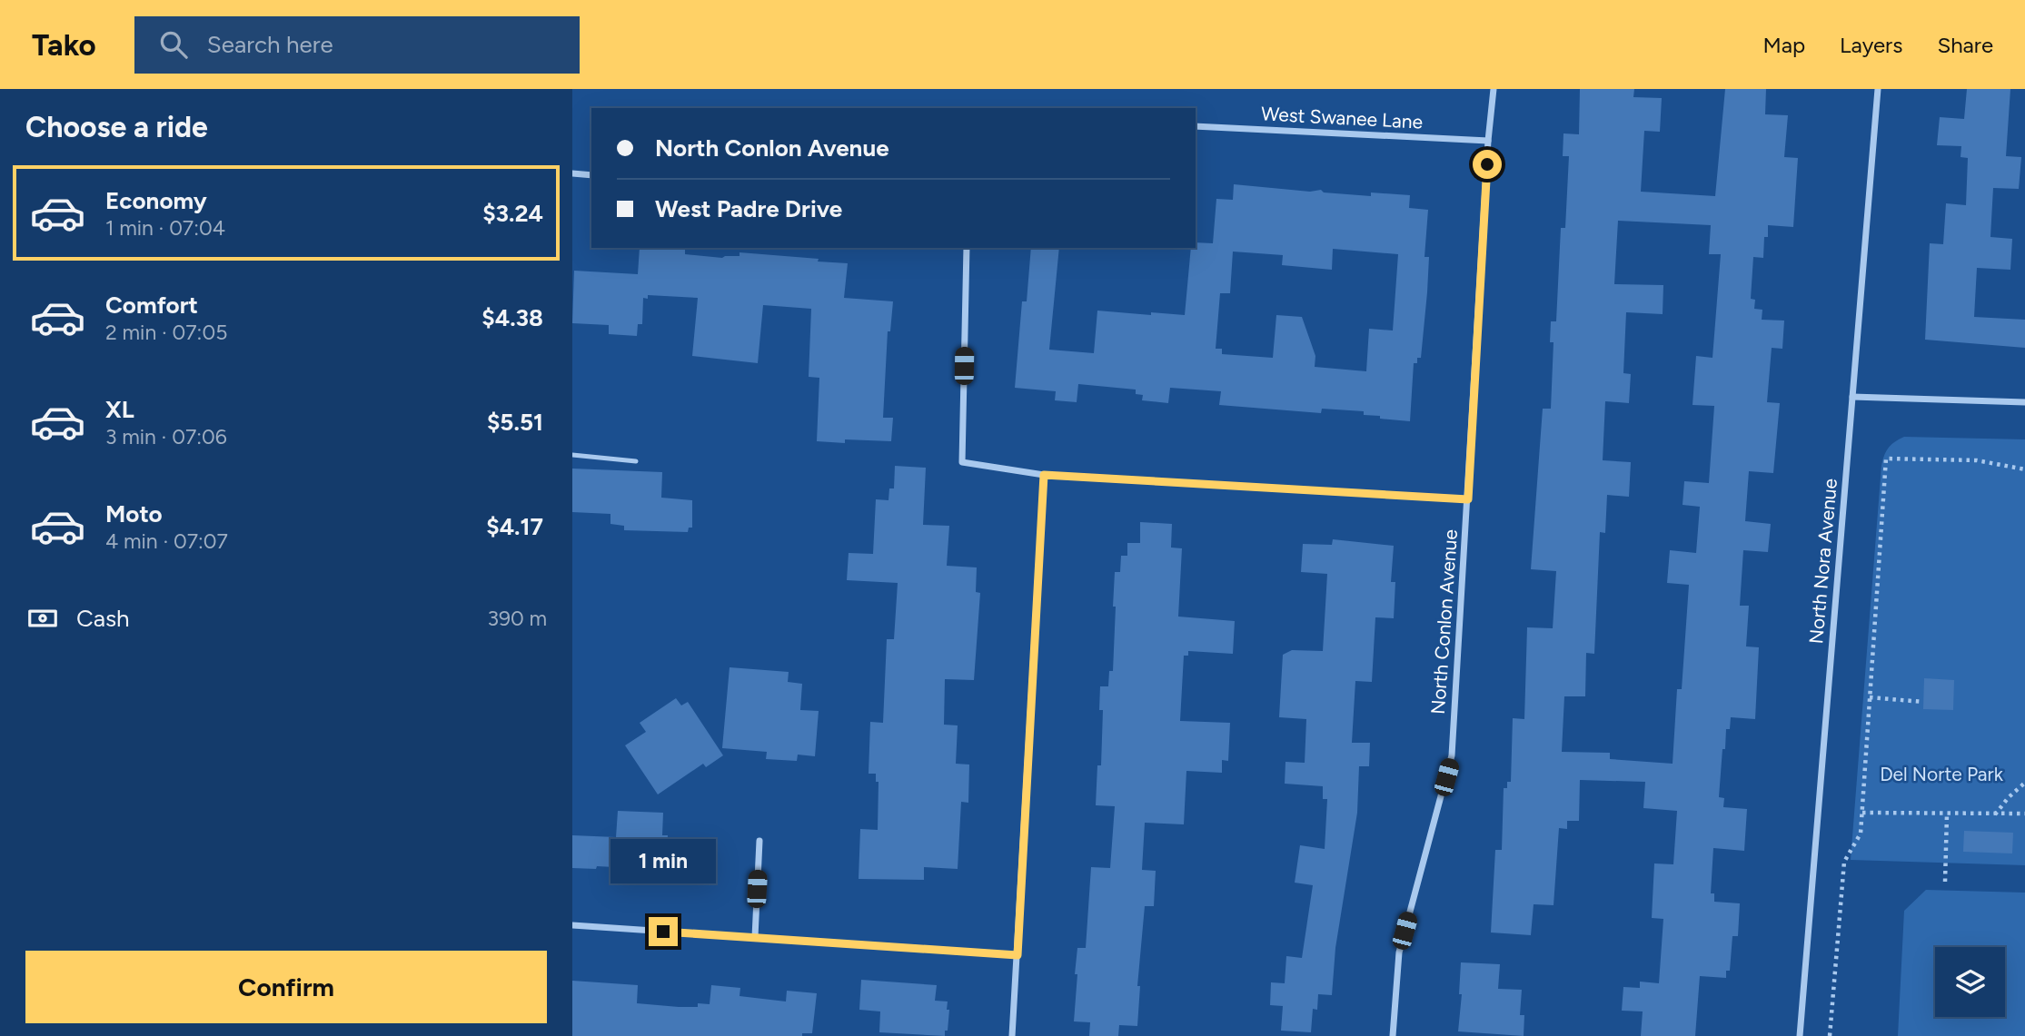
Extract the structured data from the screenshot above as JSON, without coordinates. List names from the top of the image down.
{
  "streets": {
    "street": ["West Swanee Lane", "North Nora Avenue", "North Conlon Avenue"]
  },
  "crossings": [
    ["West Swanee Lane", "North Conlon Avenue"]
  ],
  "parks": ["Del Norte Park"],
  "page": {
    "header": "Tako",
    "search": "Search here",
    "nav": ["Map", "Layers", "Share"],
    "heading": "Choose a ride",
    "banner": ["North Conlon Avenue", "West Padre Drive"],
    "list": [
      {
        "name": "Economy",
        "note": "1 min · 07:04",
        "value": "$3.24"
      },
      {
        "name": "Comfort",
        "note": "2 min · 07:05",
        "value": "$4.38"
      },
      {
        "name": "XL",
        "note": "3 min · 07:06",
        "value": "$5.51"
      },
      {
        "name": "Moto",
        "note": "4 min · 07:07",
        "value": "$4.17"
      }
    ],
    "pay": ["Cash", "390 m"],
    "bubble": "1 min",
    "buttons": "Confirm"
  }
}
